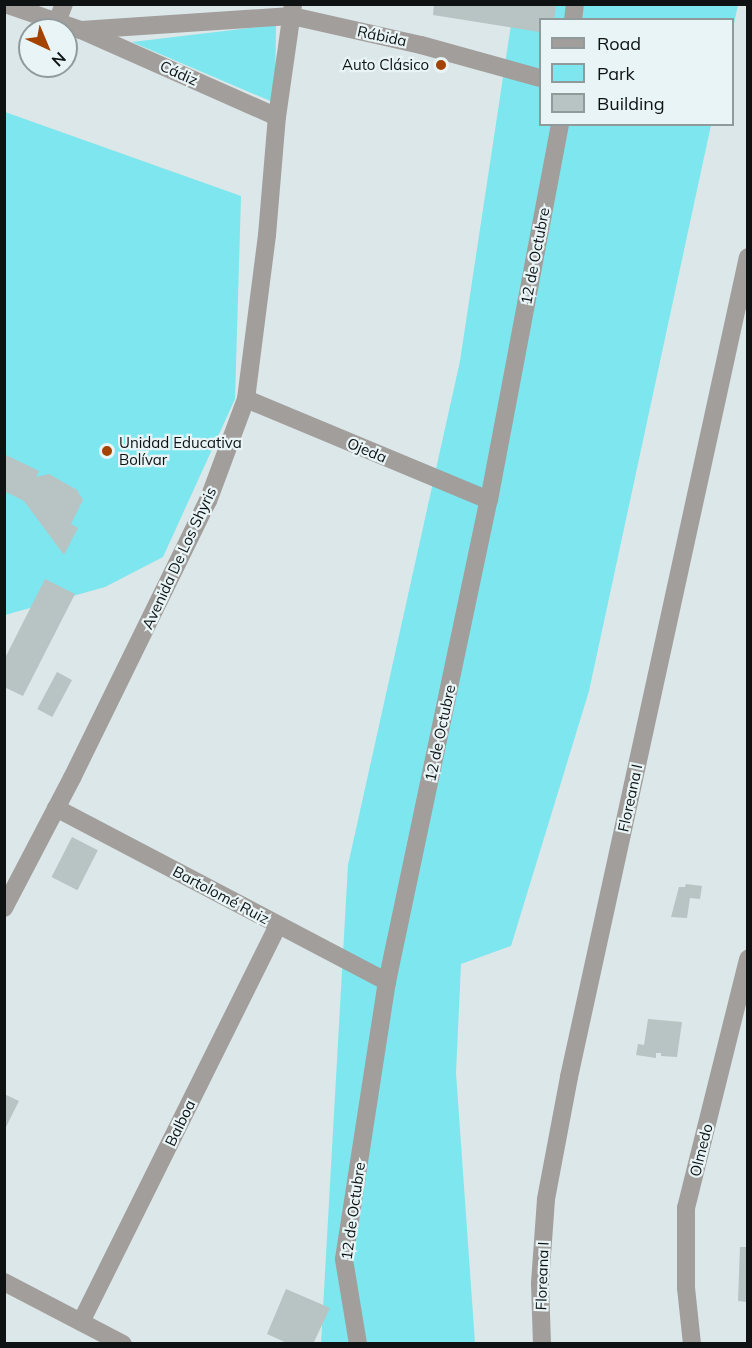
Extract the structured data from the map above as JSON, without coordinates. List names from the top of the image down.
{
  "streets": {
    "street": [
      "Rábida",
      "Cádiz",
      "12 de Octubre",
      "Ojeda",
      "Avenida De Los Shyris",
      "Floreana I",
      "Bartolomé Ruiz",
      "Balboa",
      "Olmedo"
    ]
  },
  "crossings": [
    ["Rábida", "Cádiz"],
    ["Rábida", "Avenida De Los Shyris"],
    ["Cádiz", "Avenida De Los Shyris"],
    ["12 de Octubre", "Ojeda"],
    ["12 de Octubre", "Bartolomé Ruiz"],
    ["Ojeda", "Avenida De Los Shyris"],
    ["Avenida De Los Shyris", "Bartolomé Ruiz"],
    ["Bartolomé Ruiz", "Balboa"]
  ],
  "places": ["Auto Clásico", "Unidad Educativa Bolívar"],
  "legend": ["Road", "Park", "Building"],
  "north": "bottom right"
}
